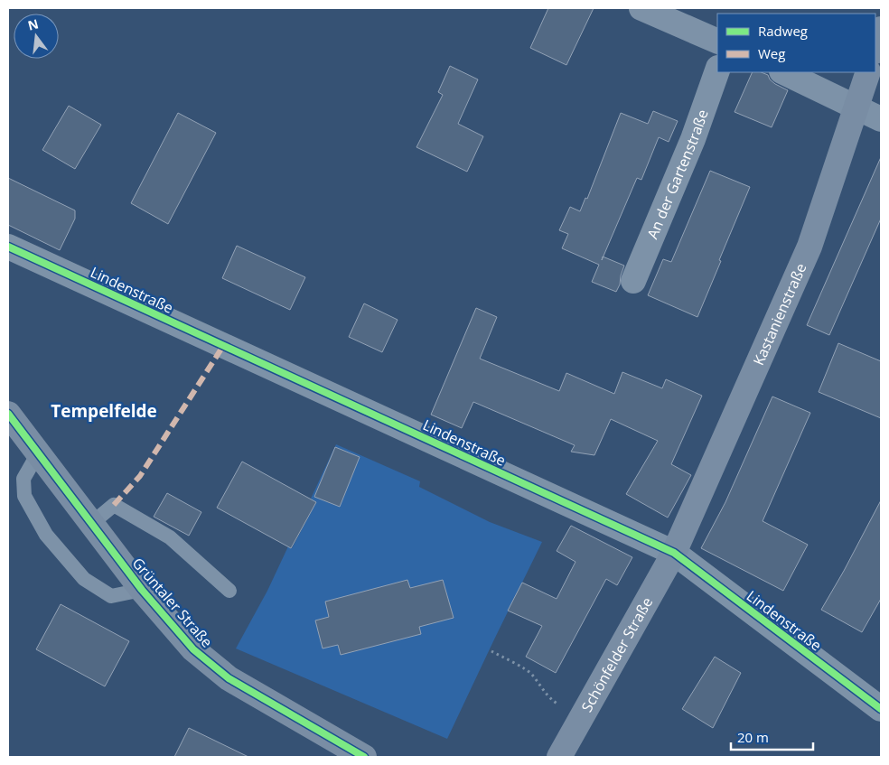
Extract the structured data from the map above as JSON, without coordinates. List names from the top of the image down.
{
  "streets": {
    "street": [
      "An der Gartenstraße",
      "Lindenstraße",
      "Kastanienstraße",
      "Grüntaler Straße",
      "Schönfelder Straße"
    ]
  },
  "crossings": [
    ["Lindenstraße", "Kastanienstraße"],
    ["Lindenstraße", "Schönfelder Straße"],
    ["Kastanienstraße", "Schönfelder Straße"]
  ],
  "districts": ["Tempelfelde"],
  "legend": ["Radweg", "Weg"],
  "scale_bar": "20 m",
  "north": "top"
}
